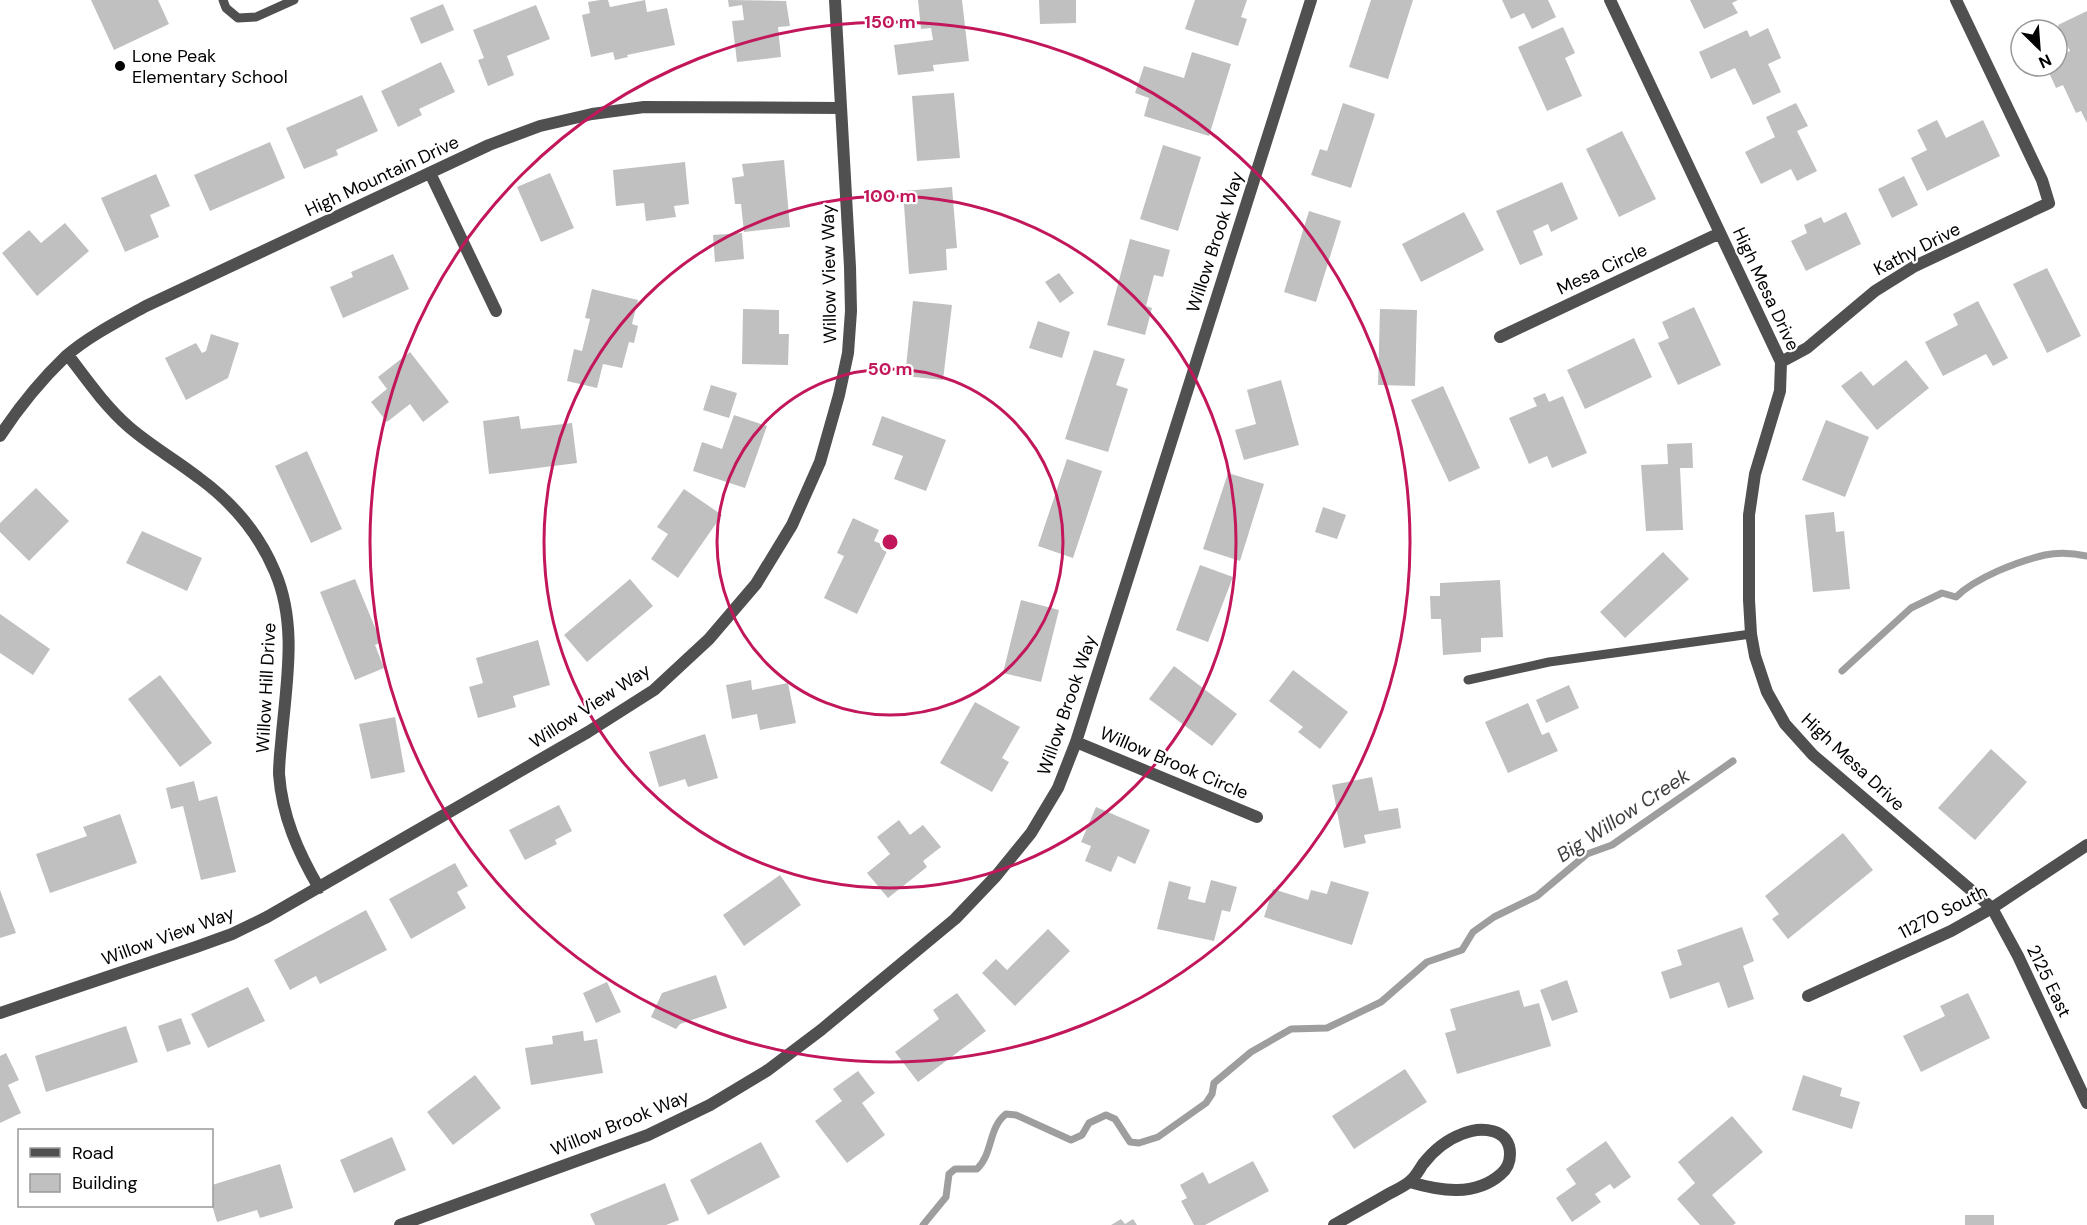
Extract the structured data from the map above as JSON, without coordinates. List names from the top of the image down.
{
  "streets": {
    "street": [
      "High Mountain Drive",
      "Willow Brook Way",
      "Kathy Drive",
      "Mesa Circle",
      "Willow View Way",
      "High Mesa Drive",
      "Willow Hill Drive",
      "Willow Brook Circle",
      "11270 South",
      "2125 East"
    ]
  },
  "crossings": [
    ["High Mountain Drive", "Willow View Way"],
    ["High Mountain Drive", "Willow Hill Drive"],
    ["Willow Brook Way", "Willow Brook Circle"],
    ["Kathy Drive", "High Mesa Drive"],
    ["Mesa Circle", "High Mesa Drive"],
    ["Willow View Way", "Willow Hill Drive"],
    ["High Mesa Drive", "11270 South"],
    ["High Mesa Drive", "2125 East"],
    ["11270 South", "2125 East"]
  ],
  "water": ["Big Willow Creek"],
  "places": ["Lone Peak Elementary School"],
  "legend": ["Road", "Building"],
  "north": "bottom right",
  "rings": ["150 m", "100 m", "50 m"]
}
